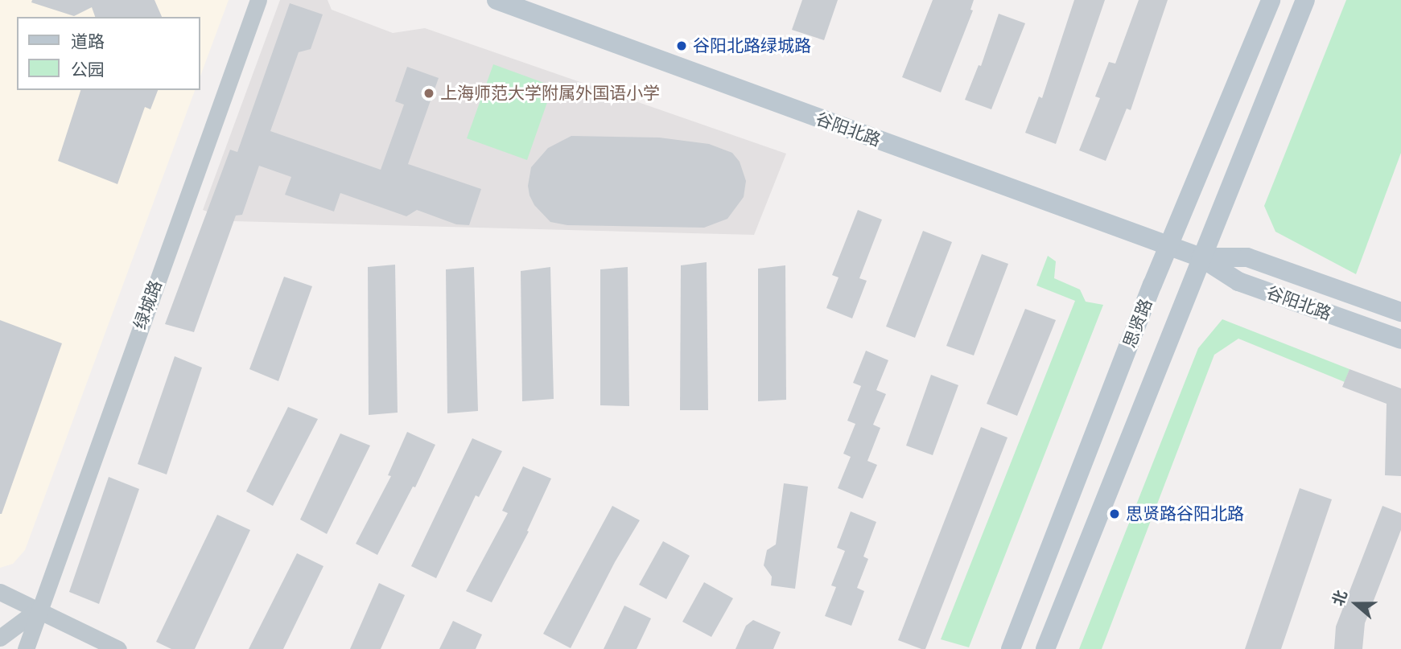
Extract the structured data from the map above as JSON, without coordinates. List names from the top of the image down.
{
  "streets": {
    "main road": ["谷阳北路", "思贤路"],
    "street": ["绿城路"]
  },
  "crossings": [
    ["谷阳北路", "思贤路"]
  ],
  "places": ["谷阳北路绿城路", "上海师范大学附属外国语小学", "思贤路谷阳北路"],
  "legend": ["道路", "公园"],
  "north": "left"
}
